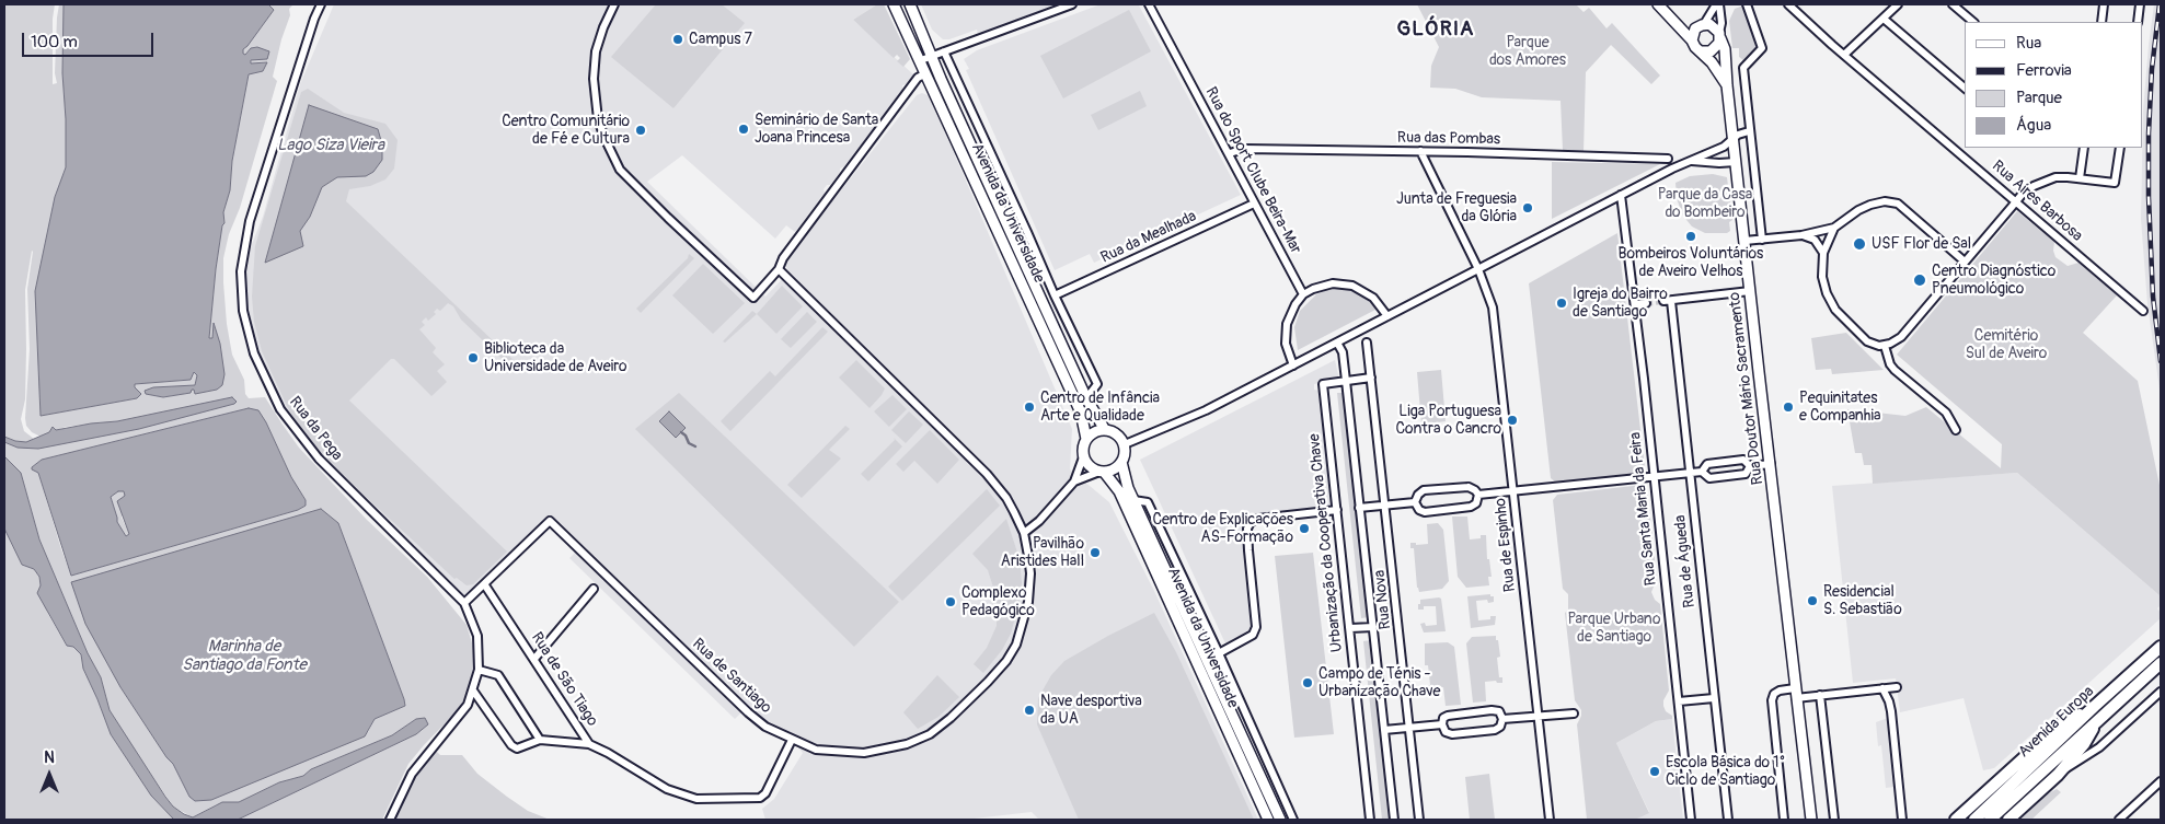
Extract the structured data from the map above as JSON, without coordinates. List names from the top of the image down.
{
  "streets": {
    "main road": ["Avenida da Universidade", "Rua Doutor Mário Sacramento", "Avenida Europa"],
    "street": [
      "Rua das Pombas",
      "Rua do Sport Clube Beira-Mar",
      "Rua Aires Barbosa",
      "Rua da Mealhada",
      "Rua da Pega",
      "Rua Santa Maria da Feira",
      "Urbanização da Cooperativa Chave",
      "Rua de Espinho",
      "Rua de Águeda",
      "Rua Nova",
      "Rua de Santiago",
      "Rua de São Tiago"
    ]
  },
  "crossings": [
    ["Rua das Pombas", "Rua do Sport Clube Beira-Mar"],
    ["Rua das Pombas", "Rua de Espinho"],
    ["Rua do Sport Clube Beira-Mar", "Rua da Mealhada"],
    ["Avenida da Universidade", "Rua da Mealhada"],
    ["Rua Doutor Mário Sacramento", "Rua de Águeda"],
    ["Urbanização da Cooperativa Chave", "Rua Nova"],
    ["Rua de Santiago", "Rua de São Tiago"]
  ],
  "districts": ["GLÓRIA"],
  "water": ["Lago Siza Vieira", "Marinha de Santiago da Fonte"],
  "parks": [
    "Parque dos Amores",
    "Parque da Casa do Bombeiro",
    "Cemitério Sul de Aveiro",
    "Parque Urbano de Santiago"
  ],
  "places": [
    "Campus 7",
    "Seminário de Santa Joana Princesa",
    "Centro Comunitário de Fé e Cultura",
    "Junta de Freguesia da Glória",
    "Bombeiros Voluntários de Aveiro Velhos",
    "USF Flor de Sal",
    "Centro Diagnóstico Pneumológico",
    "Igreja do Bairro de Santiago",
    "Biblioteca da Universidade de Aveiro",
    "Centro de Infância Arte e Qualidade",
    "Pequinitates e Companhia",
    "Liga Portuguesa Contra o Cancro",
    "Centro de Explicações AS-Formação",
    "Pavilhão Aristides Hall",
    "Residencial S. Sebastião",
    "Complexo Pedagógico",
    "Campo de Ténis - Urbanização Chave",
    "Nave desportiva da UA",
    "Escola Básica do 1° Ciclo de Santiago"
  ],
  "legend": [
    "Rua",
    "Ferrovia",
    "Parque",
    "Água"
  ],
  "scale_bar": "100 m",
  "north": "top"
}
